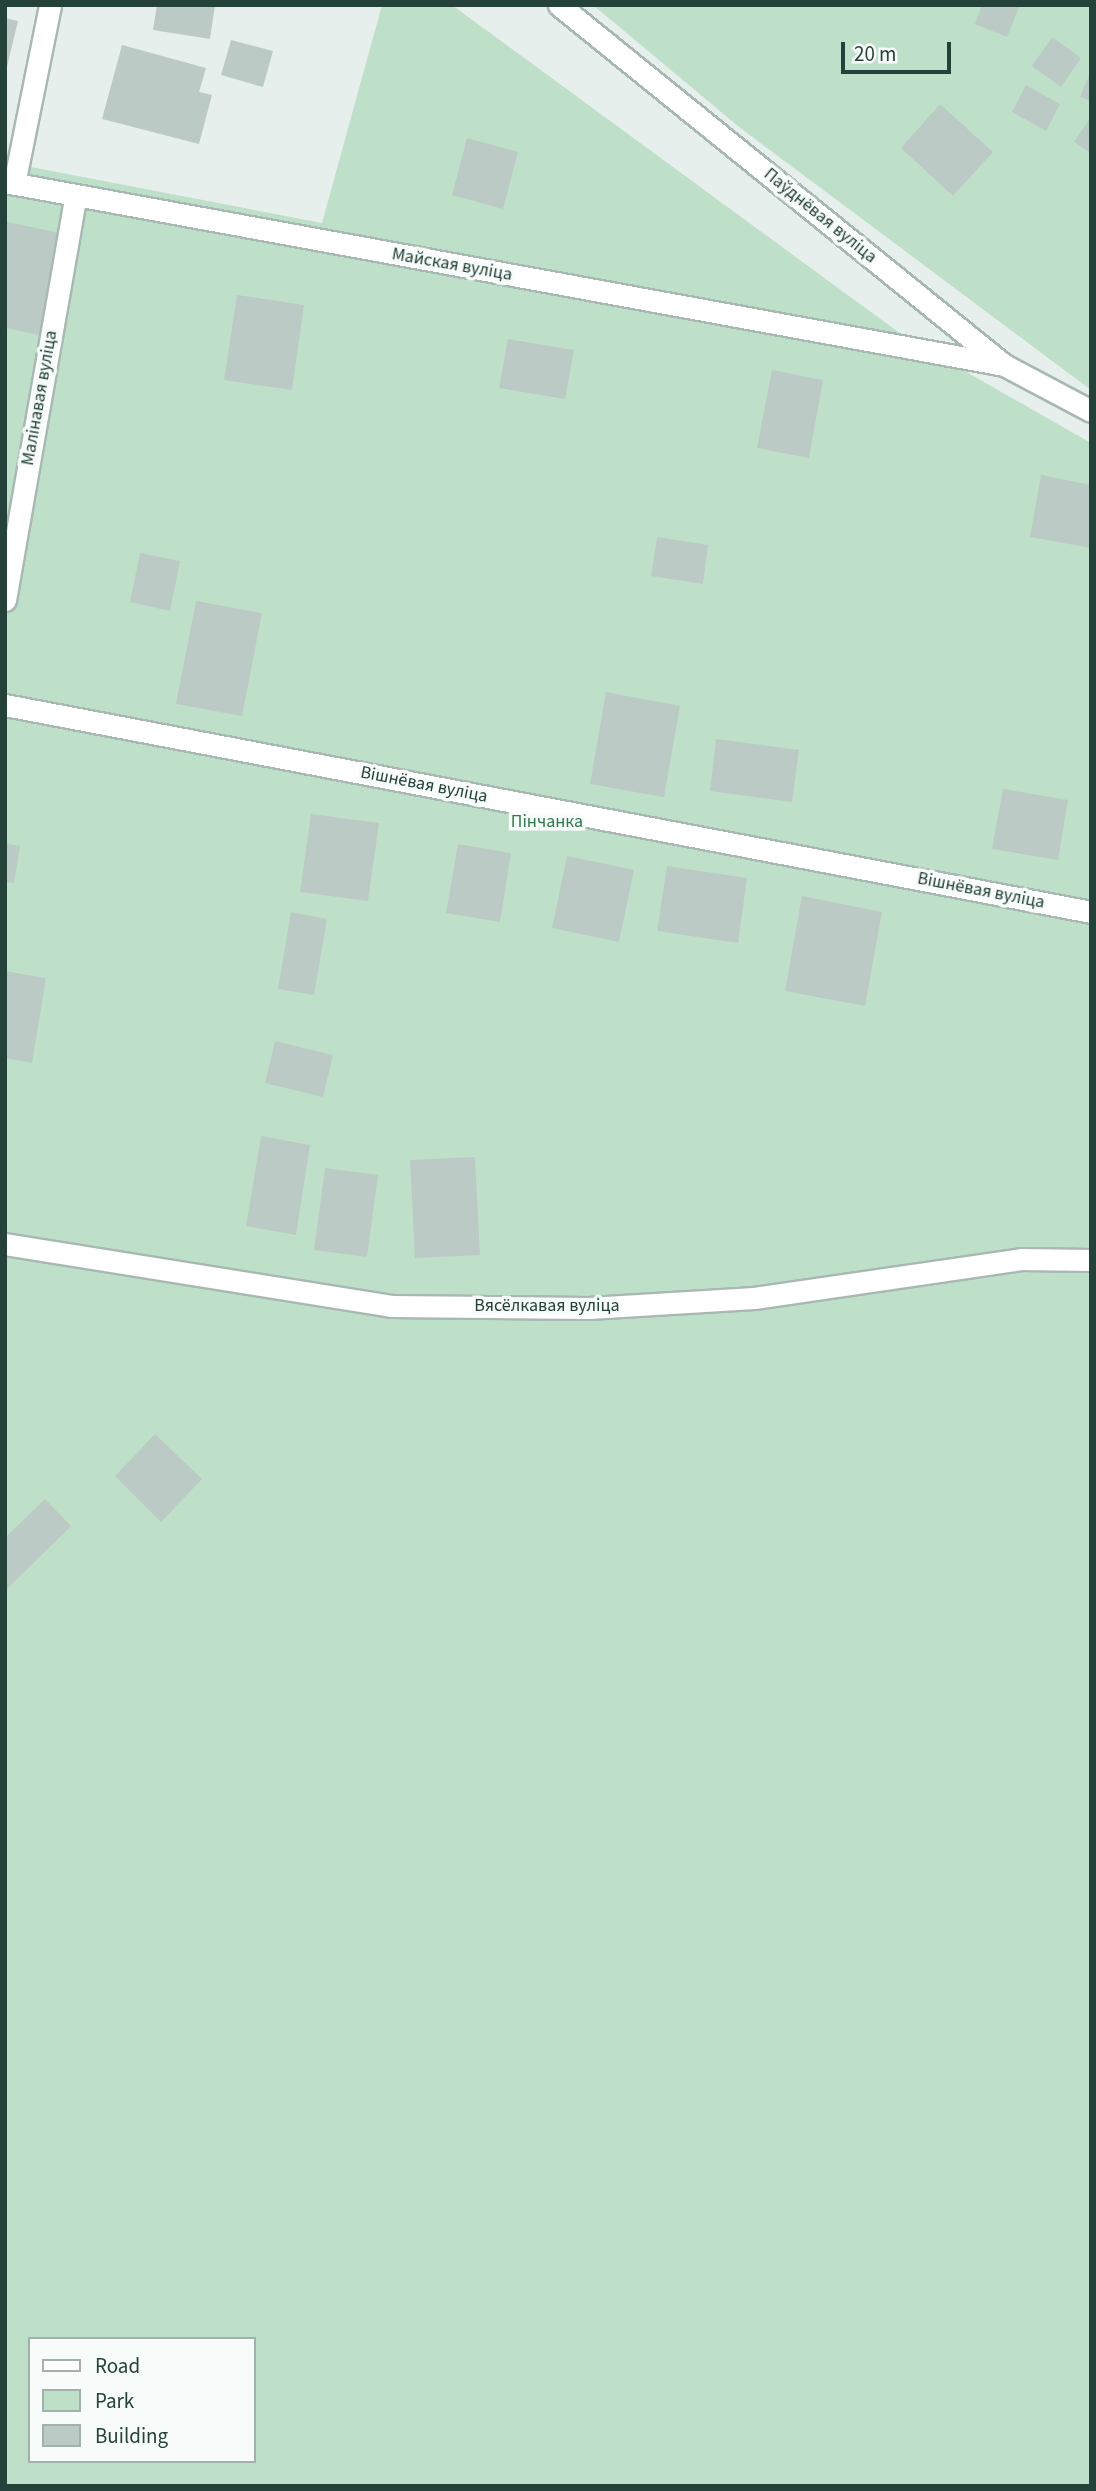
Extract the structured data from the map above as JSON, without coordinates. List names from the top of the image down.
{
  "streets": {
    "street": [
      "Паўднёвая вуліца",
      "Майская вуліца",
      "Малінавая вуліца",
      "Вішнёвая вуліца",
      "Вясёлкавая вуліца"
    ]
  },
  "crossings": [
    ["Паўднёвая вуліца", "Майская вуліца"],
    ["Майская вуліца", "Малінавая вуліца"]
  ],
  "parks": ["Пінчанка"],
  "legend": ["Road", "Park", "Building"],
  "scale_bar": "20 m"
}
